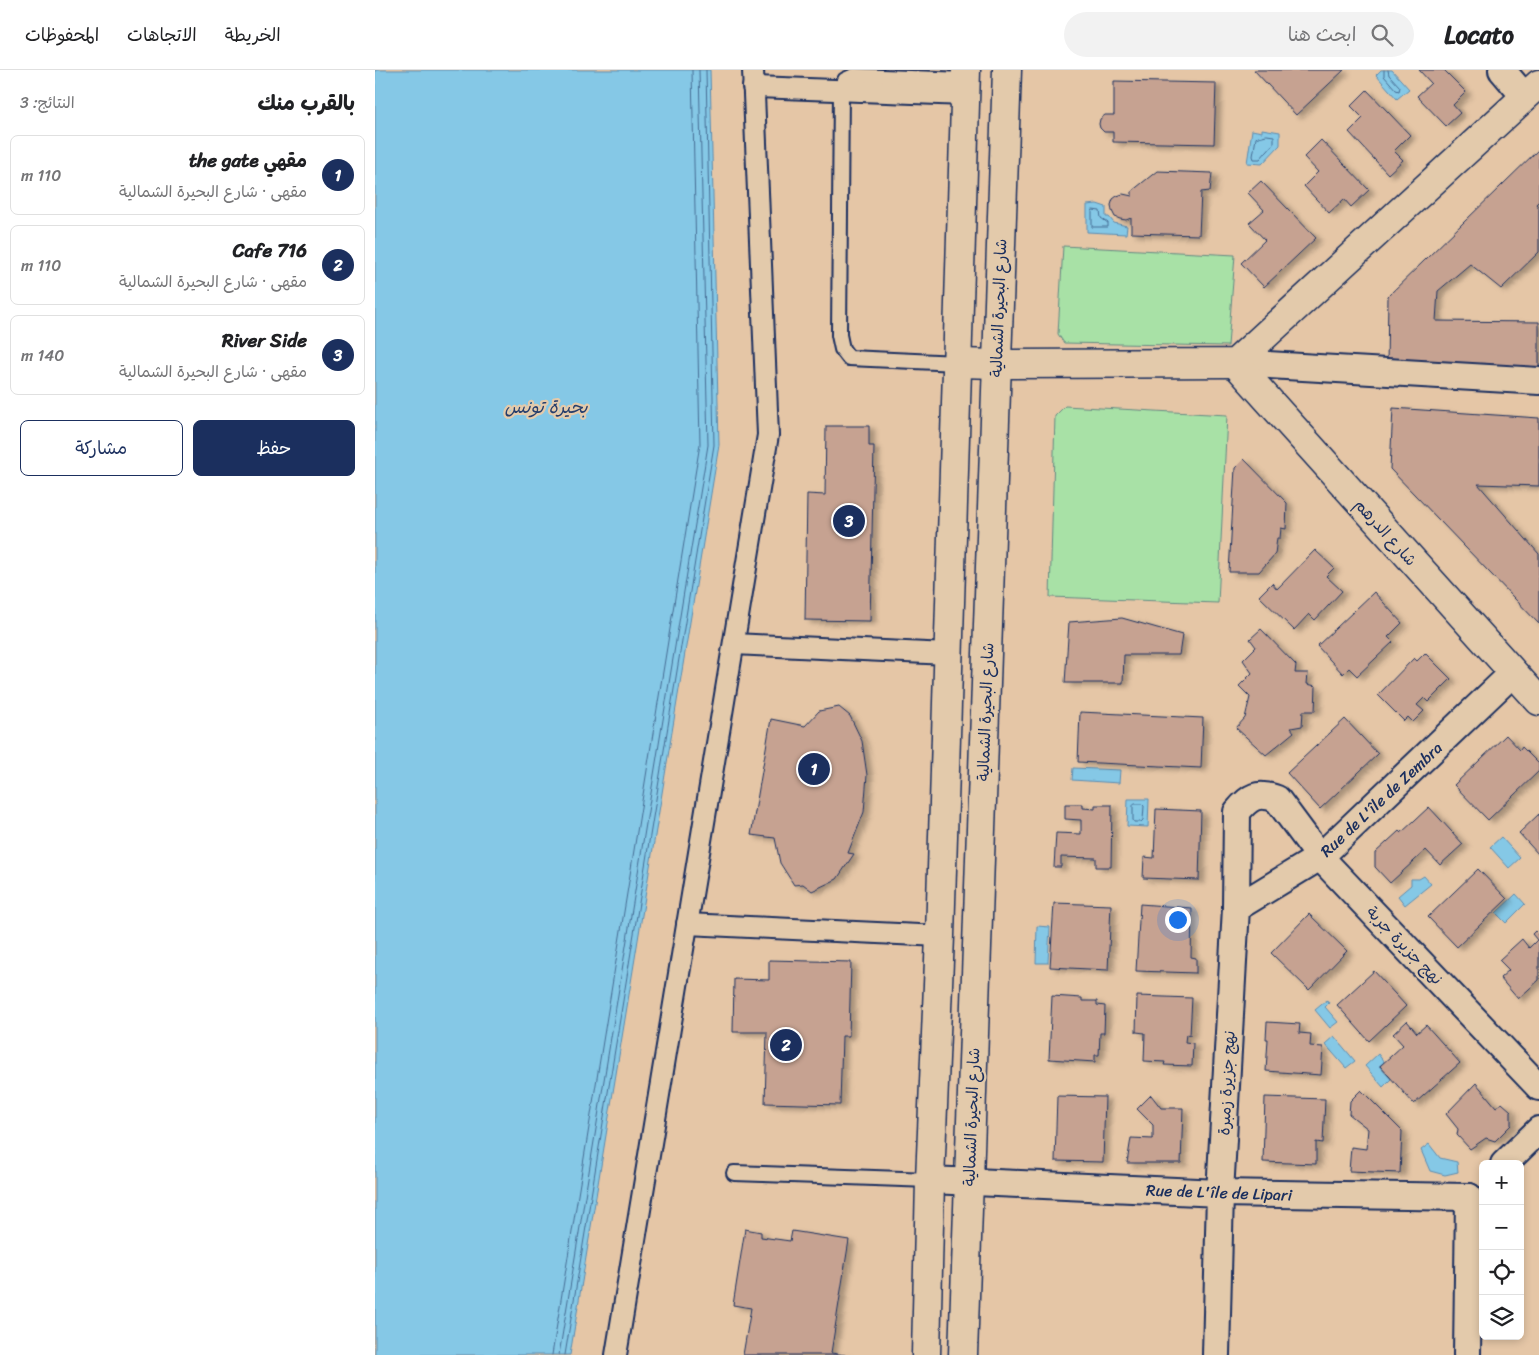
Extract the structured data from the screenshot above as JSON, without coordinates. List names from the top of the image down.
{
  "streets": {
    "main road": ["شارع البحيرة الشمالية", "شارع الدرهم"],
    "street": [
      "Rue de L'île de Zembra",
      "نهج جزيرة جربة",
      "نهج جزيرة زمبرة",
      "Rue de L'île de Lipari"
    ]
  },
  "crossings": [
    ["شارع البحيرة الشمالية", "Rue de L'île de Lipari"],
    ["شارع الدرهم", "Rue de L'île de Zembra"],
    ["Rue de L'île de Zembra", "نهج جزيرة جربة"],
    ["Rue de L'île de Zembra", "نهج جزيرة زمبرة"],
    ["نهج جزيرة جربة", "نهج جزيرة زمبرة"],
    ["نهج جزيرة زمبرة", "Rue de L'île de Lipari"]
  ],
  "water": ["بحيرة تونس"],
  "page": {
    "header": "Locato",
    "search": "ابحث هنا",
    "nav": ["الخريطة", "الاتجاهات", "المحفوظات"],
    "heading": ["بالقرب منك", "النتائج: 3"],
    "list": [
      {
        "mark": "1",
        "name": "مقهي the gate",
        "note": "مقهى · شارع البحيرة الشمالية",
        "value": "110 m"
      },
      {
        "mark": "2",
        "name": "716 Cafe",
        "note": "مقهى · شارع البحيرة الشمالية",
        "value": "110 m"
      },
      {
        "mark": "3",
        "name": "River Side",
        "note": "مقهى · شارع البحيرة الشمالية",
        "value": "140 m"
      }
    ],
    "buttons": ["حفظ", "مشاركة"],
    "pins": ["3", "1", "2"],
    "map_buttons": ["+", "−"]
  }
}
